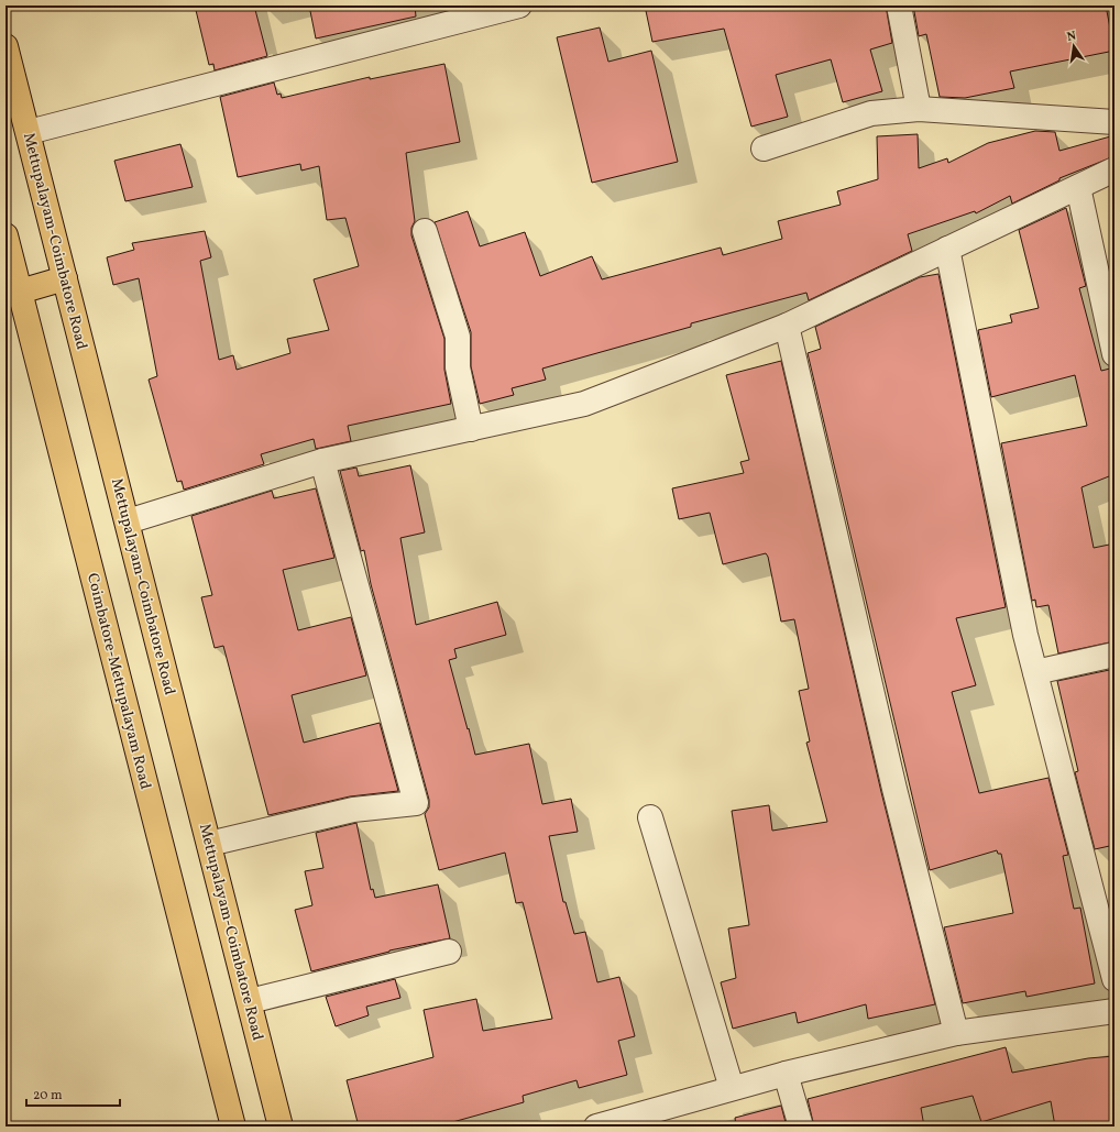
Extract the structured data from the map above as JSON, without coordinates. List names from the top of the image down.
{
  "streets": {
    "highway": ["Mettupalayam-Coimbatore Road", "Coimbatore-Mettupalayam Road"]
  },
  "scale_bar": "20 m",
  "north": "top"
}
